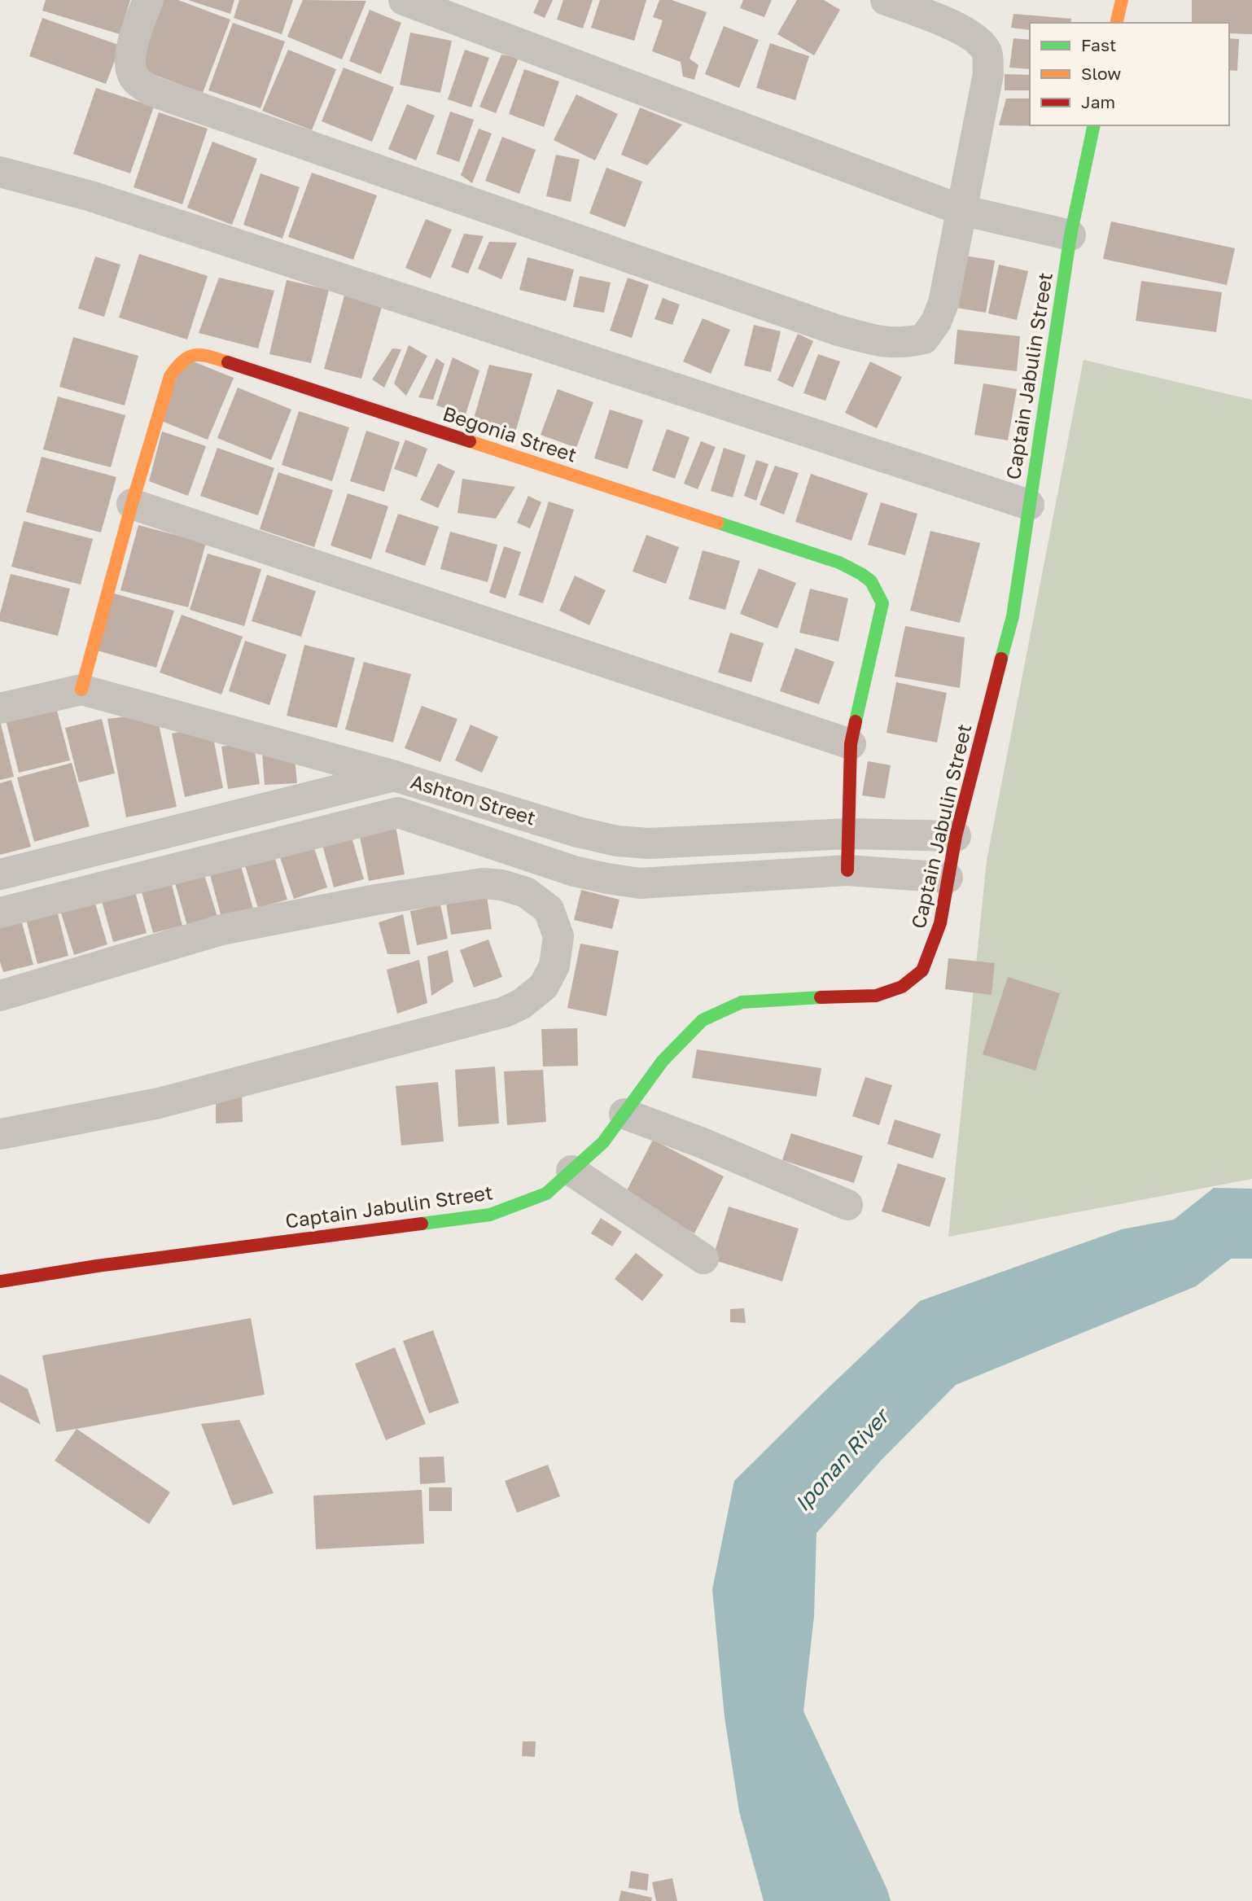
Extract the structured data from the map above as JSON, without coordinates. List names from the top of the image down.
{
  "streets": {
    "street": ["Captain Jabulin Street", "Begonia Street", "Ashton Street"]
  },
  "crossings": [
    ["Captain Jabulin Street", "Ashton Street"],
    ["Begonia Street", "Ashton Street"]
  ],
  "water": ["Iponan River"],
  "legend": ["Fast", "Slow", "Jam"]
}
